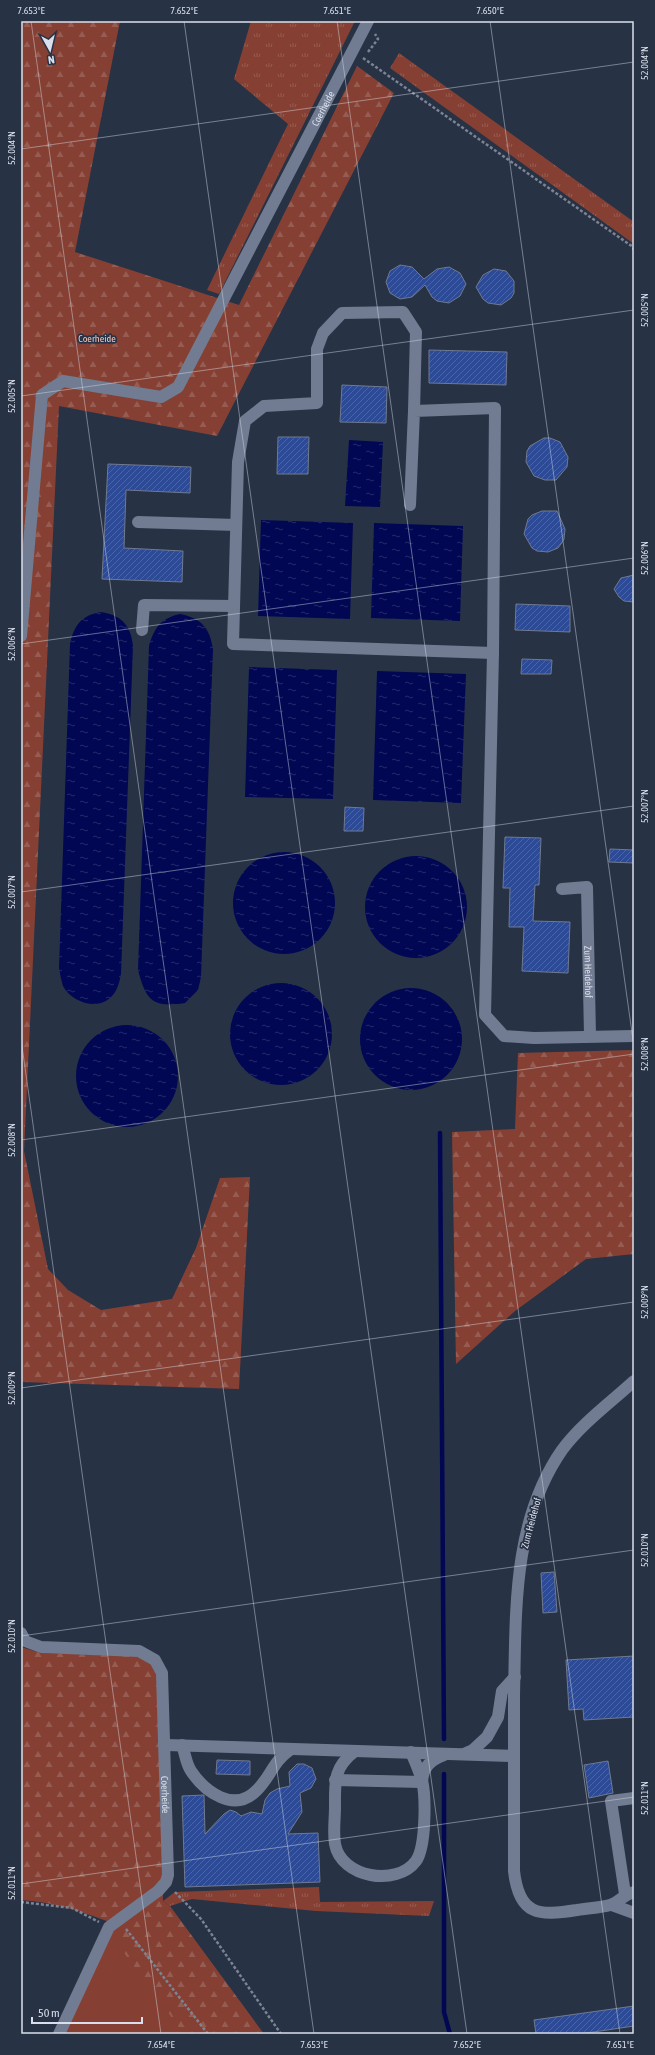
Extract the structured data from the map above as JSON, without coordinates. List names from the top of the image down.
{
  "streets": {
    "street": ["Coerheide", "Zum Heidehof"]
  },
  "parks": ["Coerheide"],
  "scale_bar": "50 m",
  "north": "bottom",
  "coordinates": [
    "7.653°E",
    "7.652°E",
    "7.651°E",
    "7.650°E",
    "52.004°N",
    "52.005°N",
    "52.006°N",
    "52.007°N",
    "52.008°N",
    "52.009°N",
    "52.010°N",
    "52.011°N",
    "7.654°E"
  ]
}
